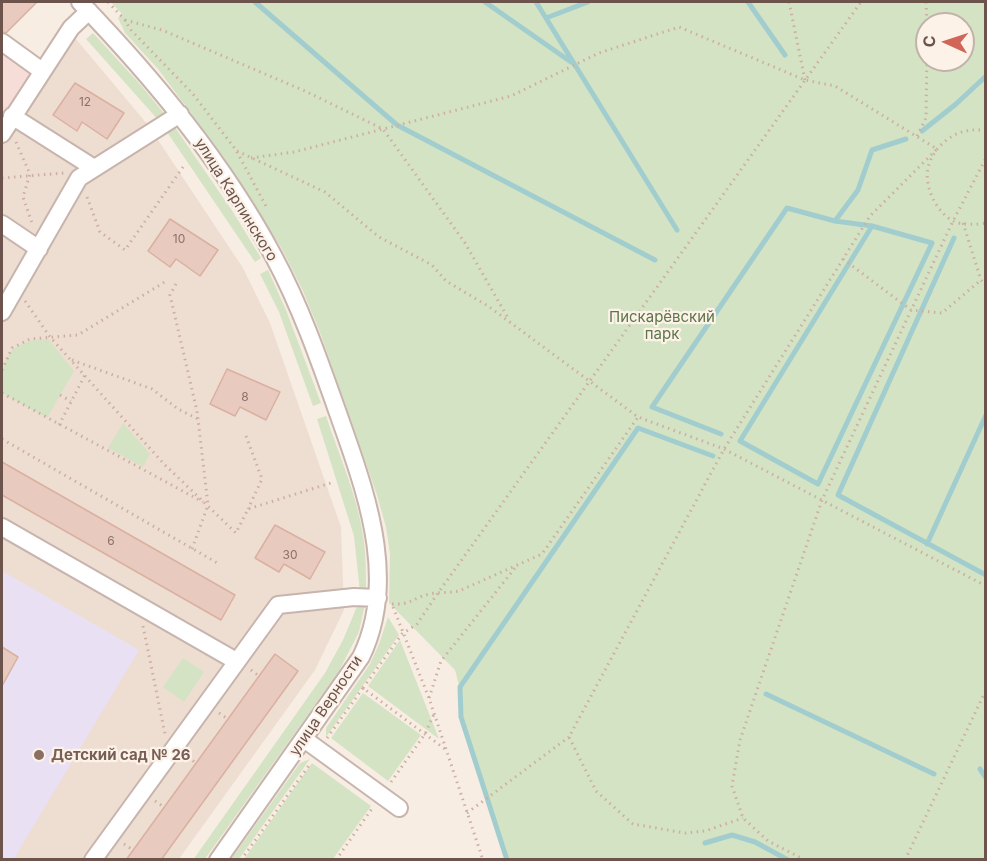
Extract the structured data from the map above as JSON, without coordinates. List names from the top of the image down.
{
  "streets": {
    "street": ["улица Карпинского", "улица Верности"]
  },
  "crossings": [
    ["улица Карпинского", "улица Верности"]
  ],
  "parks": ["Пискарёвский парк"],
  "places": ["Детский сад № 26"],
  "house_numbers": [
    "12",
    "10",
    "8",
    "6",
    "30"
  ],
  "north": "left"
}
